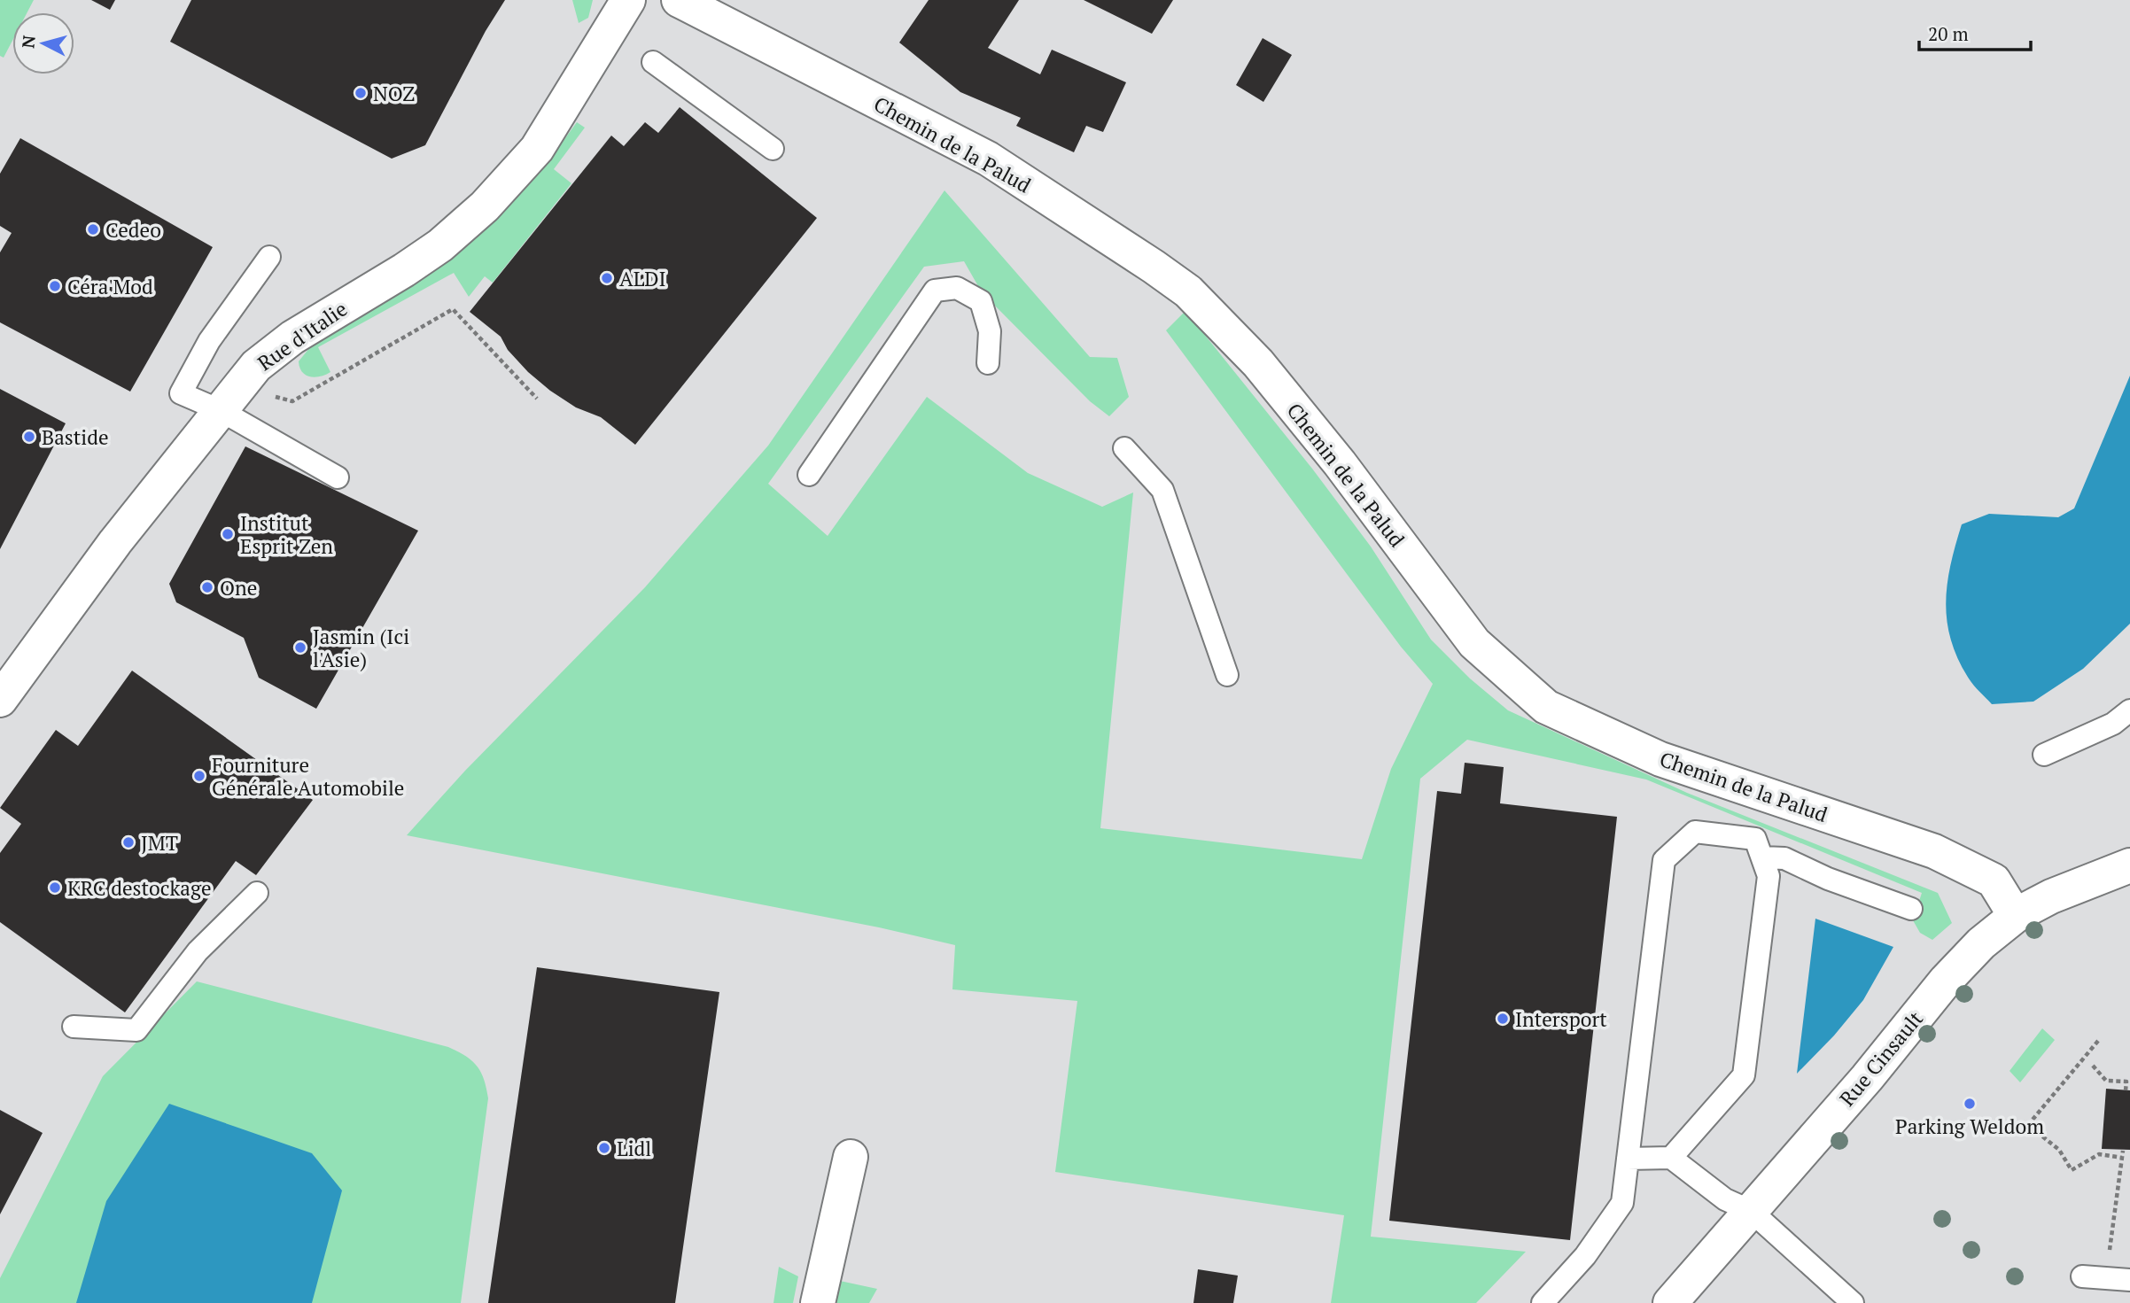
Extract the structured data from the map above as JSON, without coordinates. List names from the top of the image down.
{
  "streets": {
    "street": ["Chemin de la Palud", "Rue d'Italie", "Rue Cinsault"]
  },
  "crossings": [
    ["Chemin de la Palud", "Rue Cinsault"]
  ],
  "places": [
    "NOZ",
    "Cedeo",
    "ALDI",
    "Céra'Mod",
    "Bastide",
    "Institut Esprit Zen",
    "One",
    "Jasmin (Ici l'Asie)",
    "Fourniture Générale Automobile",
    "JMT",
    "KRC destockage",
    "Intersport",
    "Parking Weldom",
    "Lidl"
  ],
  "scale_bar": "20 m",
  "north": "left"
}
